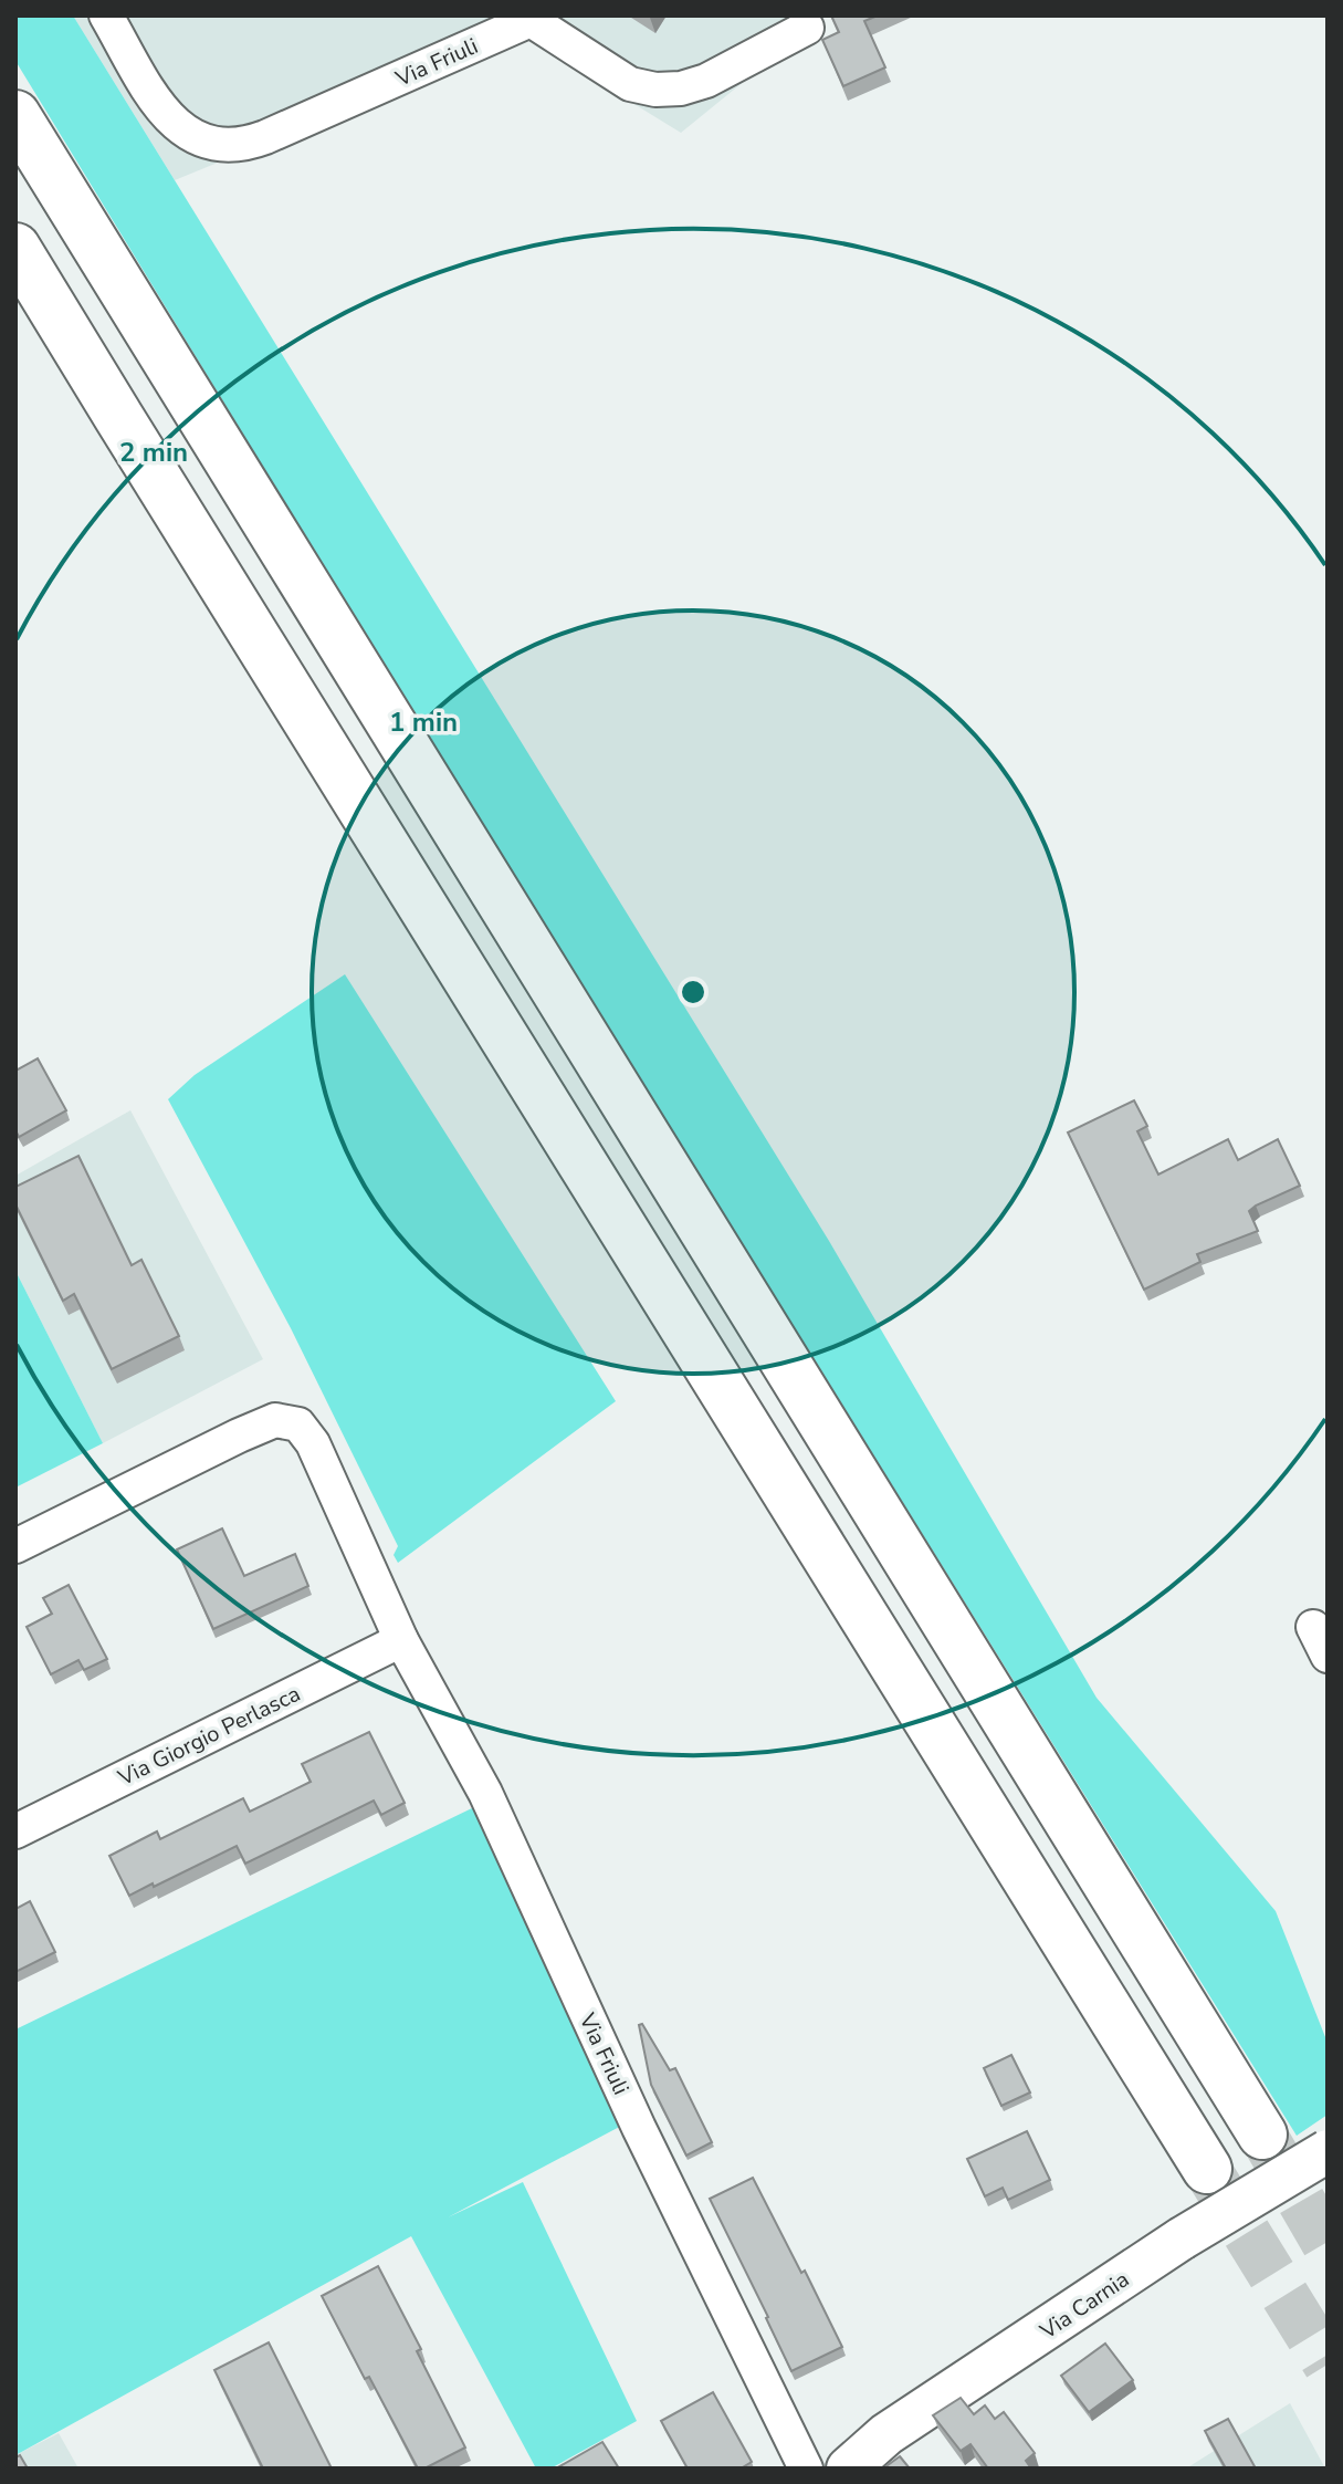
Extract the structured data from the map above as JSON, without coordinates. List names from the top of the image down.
{
  "streets": {
    "street": ["Via Friuli", "Via Giorgio Perlasca", "Via Carnia"]
  },
  "crossings": [
    ["Via Friuli", "Via Giorgio Perlasca"]
  ],
  "rings": ["2 min", "1 min"]
}
